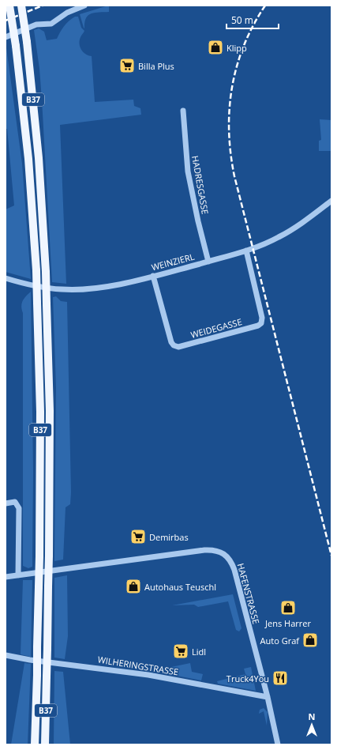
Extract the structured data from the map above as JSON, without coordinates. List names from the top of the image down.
{
  "streets": {
    "main road": ["B37"],
    "street": [
      "HADRESGASSE",
      "WEINZIERL",
      "WEIDEGASSE",
      "HAFENSTRASSE",
      "WILHERINGSTRASSE"
    ]
  },
  "crossings": [
    ["HADRESGASSE", "WEINZIERL"],
    ["WEINZIERL", "WEIDEGASSE"],
    ["HAFENSTRASSE", "WILHERINGSTRASSE"]
  ],
  "places": {
    "shop": [
      "Klipp",
      "Autohaus Teuschl",
      "Jens Harrer",
      "Auto Graf"
    ],
    "supermarket": ["Billa Plus", "Demirbas", "Lidl"],
    "restaurant": ["Truck4You"]
  },
  "scale_bar": "50 m",
  "north": "top"
}
